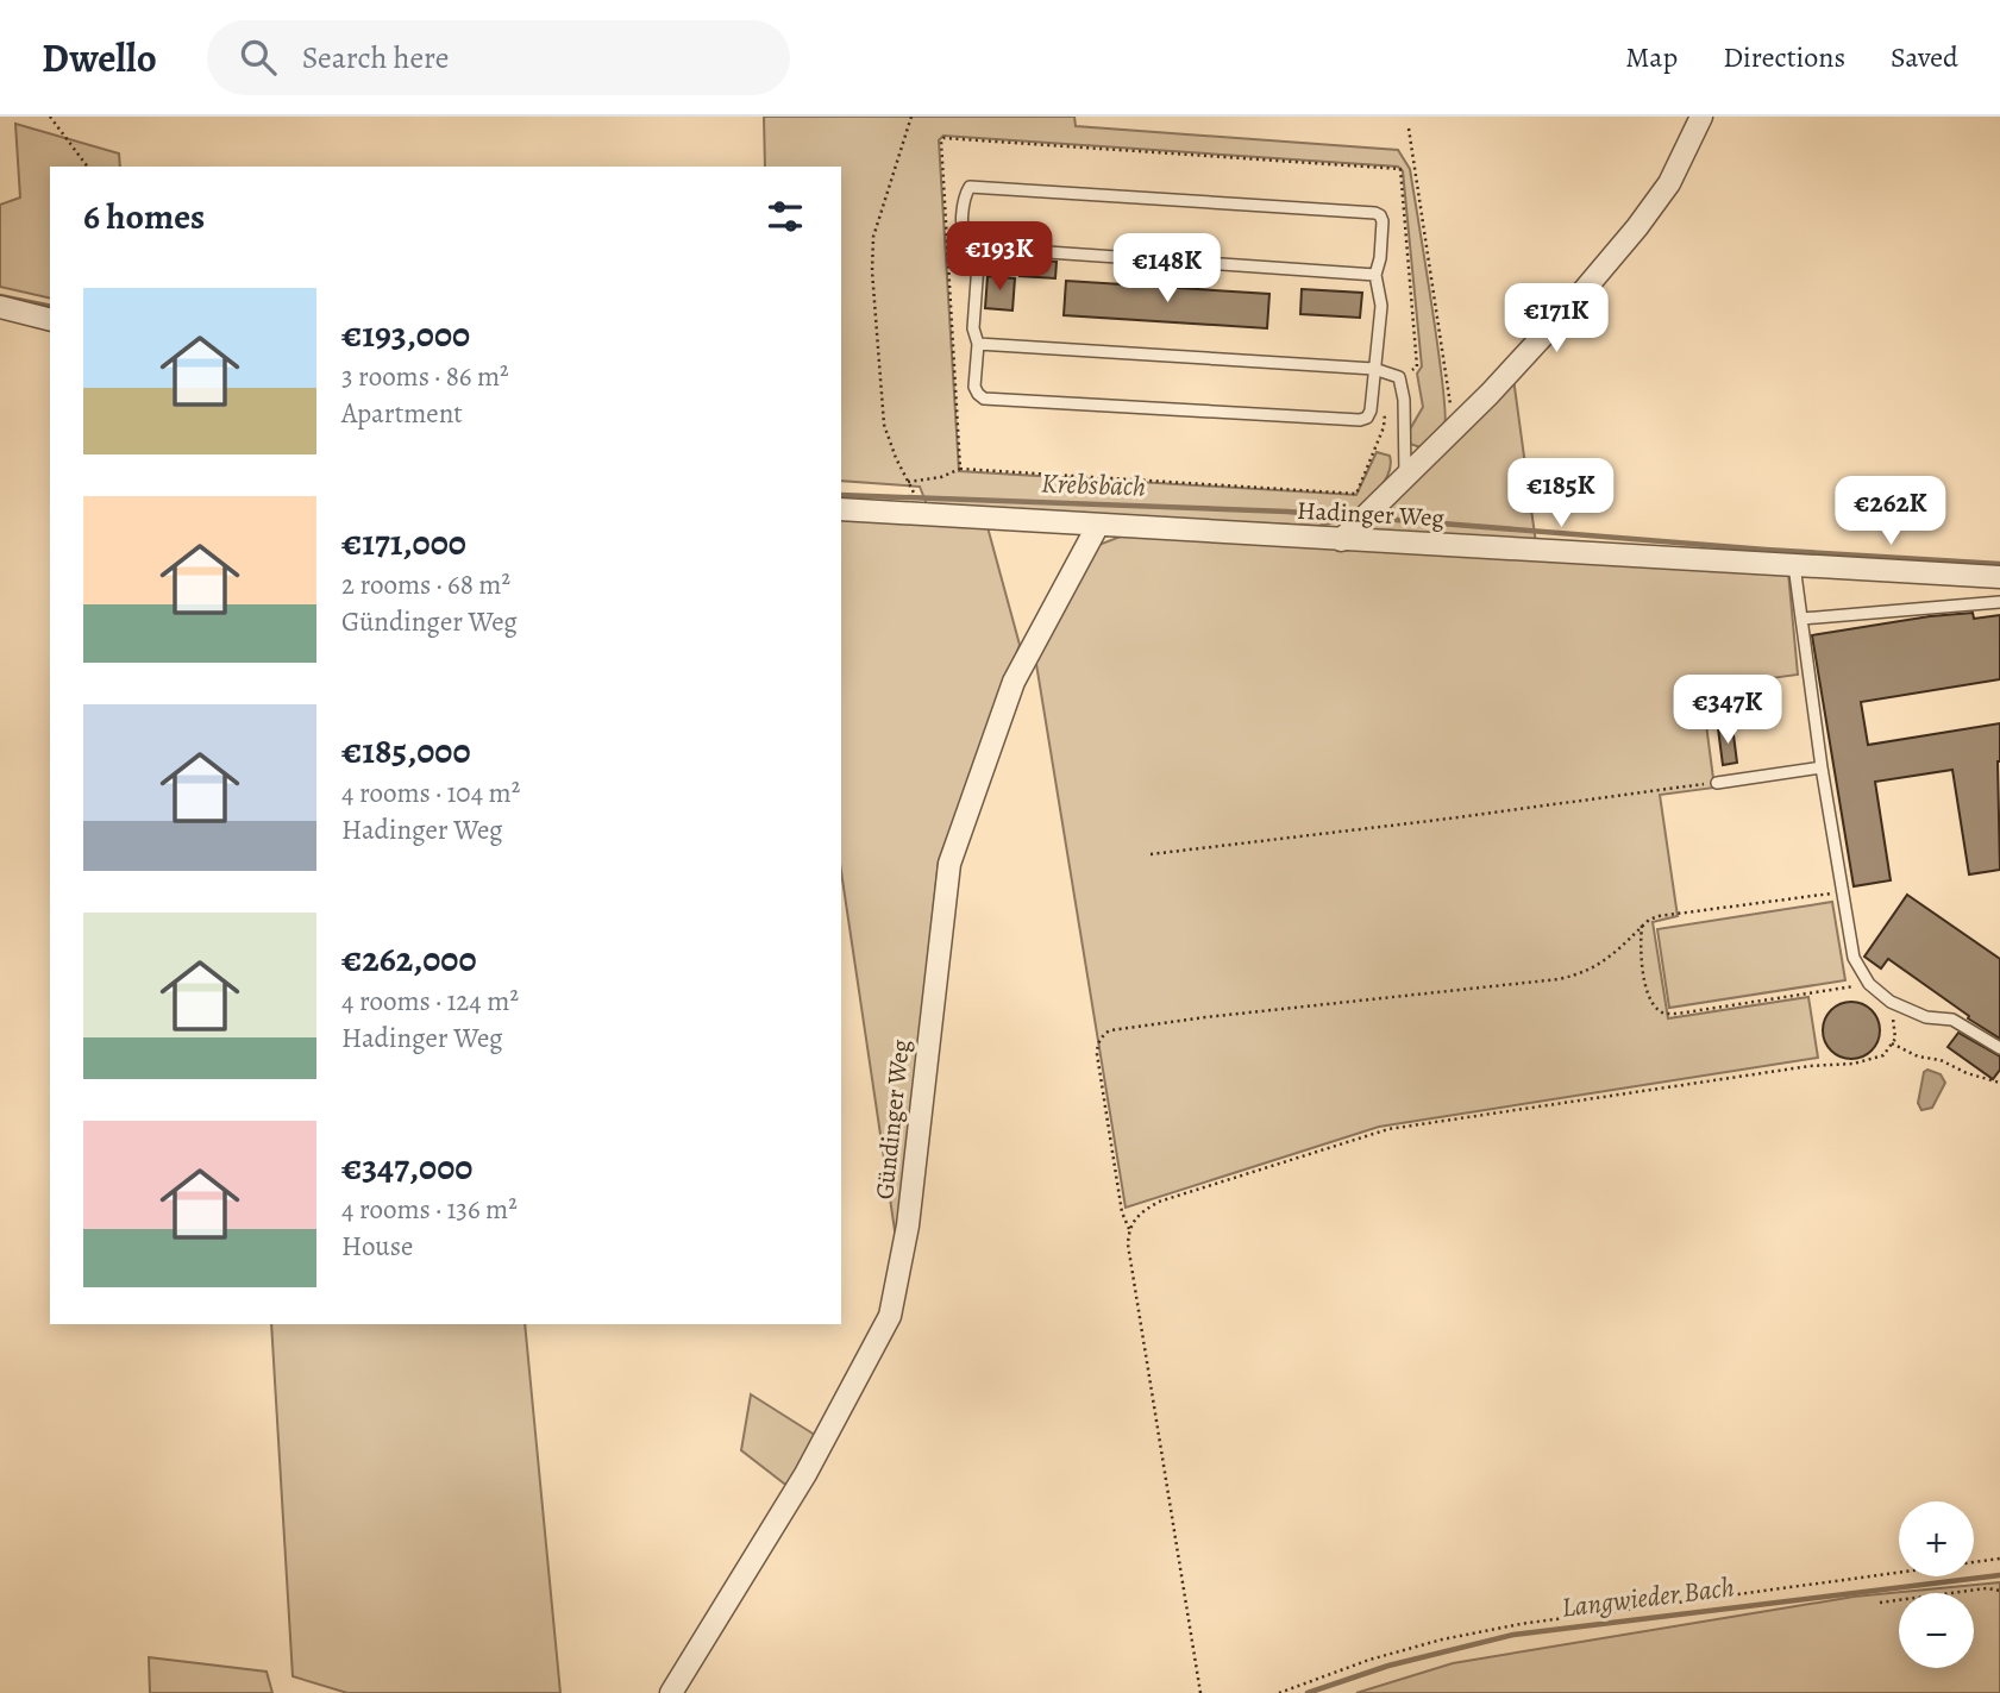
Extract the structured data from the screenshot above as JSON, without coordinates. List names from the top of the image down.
{
  "streets": {
    "street": ["Hadinger Weg", "Gündinger Weg"]
  },
  "crossings": [
    ["Hadinger Weg", "Gündinger Weg"]
  ],
  "water": ["Krebsbach", "Langwieder Bach"],
  "page": {
    "header": "Dwello",
    "search": "Search here",
    "nav": ["Map", "Directions", "Saved"],
    "heading": "6 homes",
    "price": [
      "€193K",
      "€148K",
      "€171K",
      "€185K",
      "€262K",
      "€347K"
    ],
    "list": [
      {
        "name": "€193,000",
        "note": "3 rooms · 86 m² · Apartment"
      },
      {
        "name": "€171,000",
        "note": "2 rooms · 68 m² · Gündinger Weg"
      },
      {
        "name": "€185,000",
        "note": "4 rooms · 104 m² · Hadinger Weg"
      },
      {
        "name": "€262,000",
        "note": "4 rooms · 124 m² · Hadinger Weg"
      },
      {
        "name": "€347,000",
        "note": "4 rooms · 136 m² · House"
      }
    ],
    "map_buttons": ["+", "−"]
  }
}
